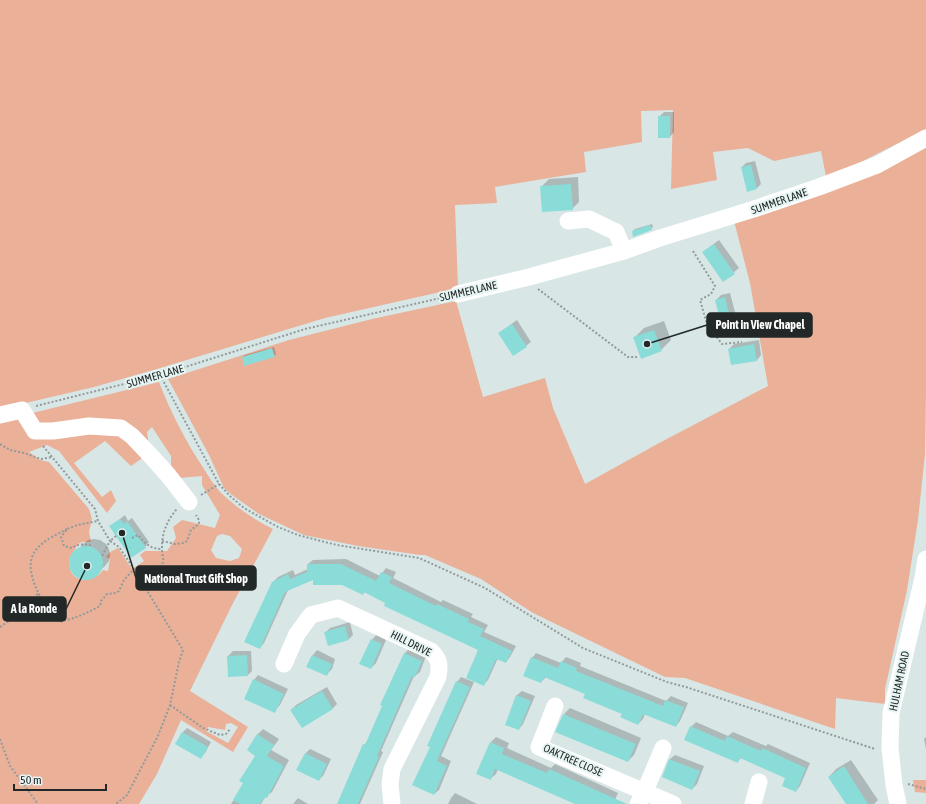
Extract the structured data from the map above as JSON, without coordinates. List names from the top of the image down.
{
  "streets": {
    "street": [
      "SUMMER LANE",
      "HILL DRIVE",
      "HULHAM ROAD",
      "OAKTREE CLOSE"
    ]
  },
  "places": ["Point in View Chapel", "National Trust Gift Shop", "A la Ronde"],
  "scale_bar": "50 m"
}
